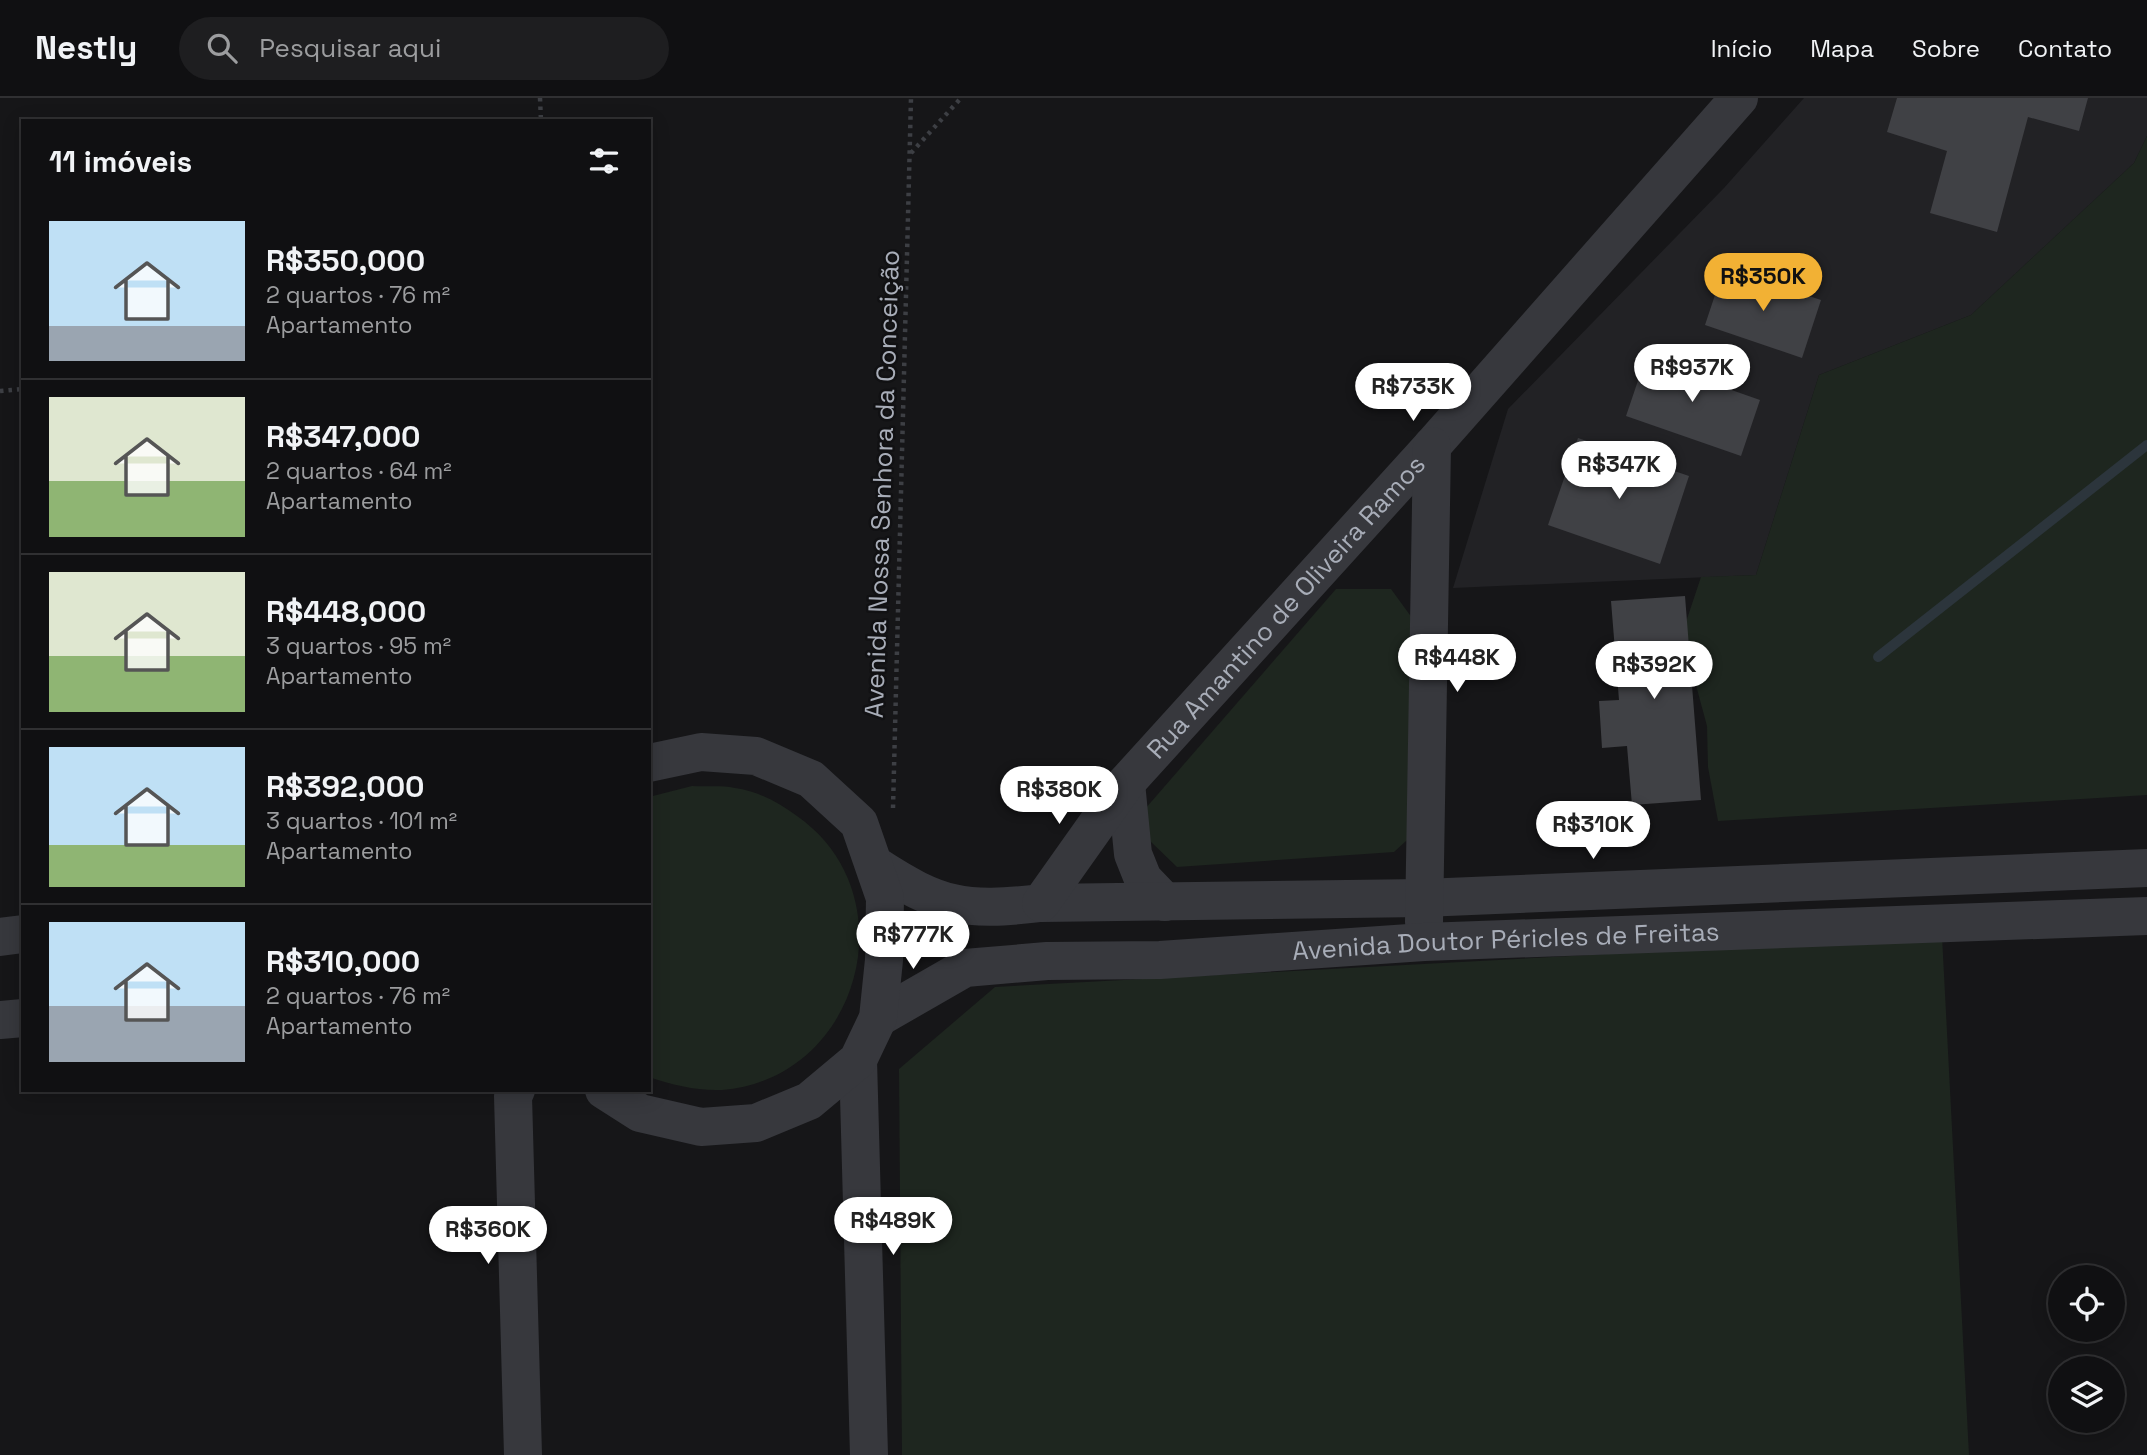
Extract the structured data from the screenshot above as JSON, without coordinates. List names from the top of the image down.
{
  "streets": {
    "street": ["Rua Amantino de Oliveira Ramos", "Avenida Doutor Péricles de Freitas"],
    "path": ["Avenida Nossa Senhora da Conceição"]
  },
  "crossings": [
    ["Rua Amantino de Oliveira Ramos", "Avenida Doutor Péricles de Freitas"]
  ],
  "page": {
    "header": "Nestly",
    "search": "Pesquisar aqui",
    "nav": [
      "Início",
      "Mapa",
      "Sobre",
      "Contato"
    ],
    "heading": "11 imóveis",
    "list": [
      {
        "name": "R$350,000",
        "note": "2 quartos · 76 m² · Apartamento"
      },
      {
        "name": "R$347,000",
        "note": "2 quartos · 64 m² · Apartamento"
      },
      {
        "name": "R$448,000",
        "note": "3 quartos · 95 m² · Apartamento"
      },
      {
        "name": "R$392,000",
        "note": "3 quartos · 101 m² · Apartamento"
      },
      {
        "name": "R$310,000",
        "note": "2 quartos · 76 m² · Apartamento"
      }
    ],
    "price": [
      "R$350K",
      "R$937K",
      "R$733K",
      "R$347K",
      "R$448K",
      "R$392K",
      "R$380K",
      "R$310K",
      "R$777K",
      "R$489K",
      "R$360K"
    ]
  }
}
